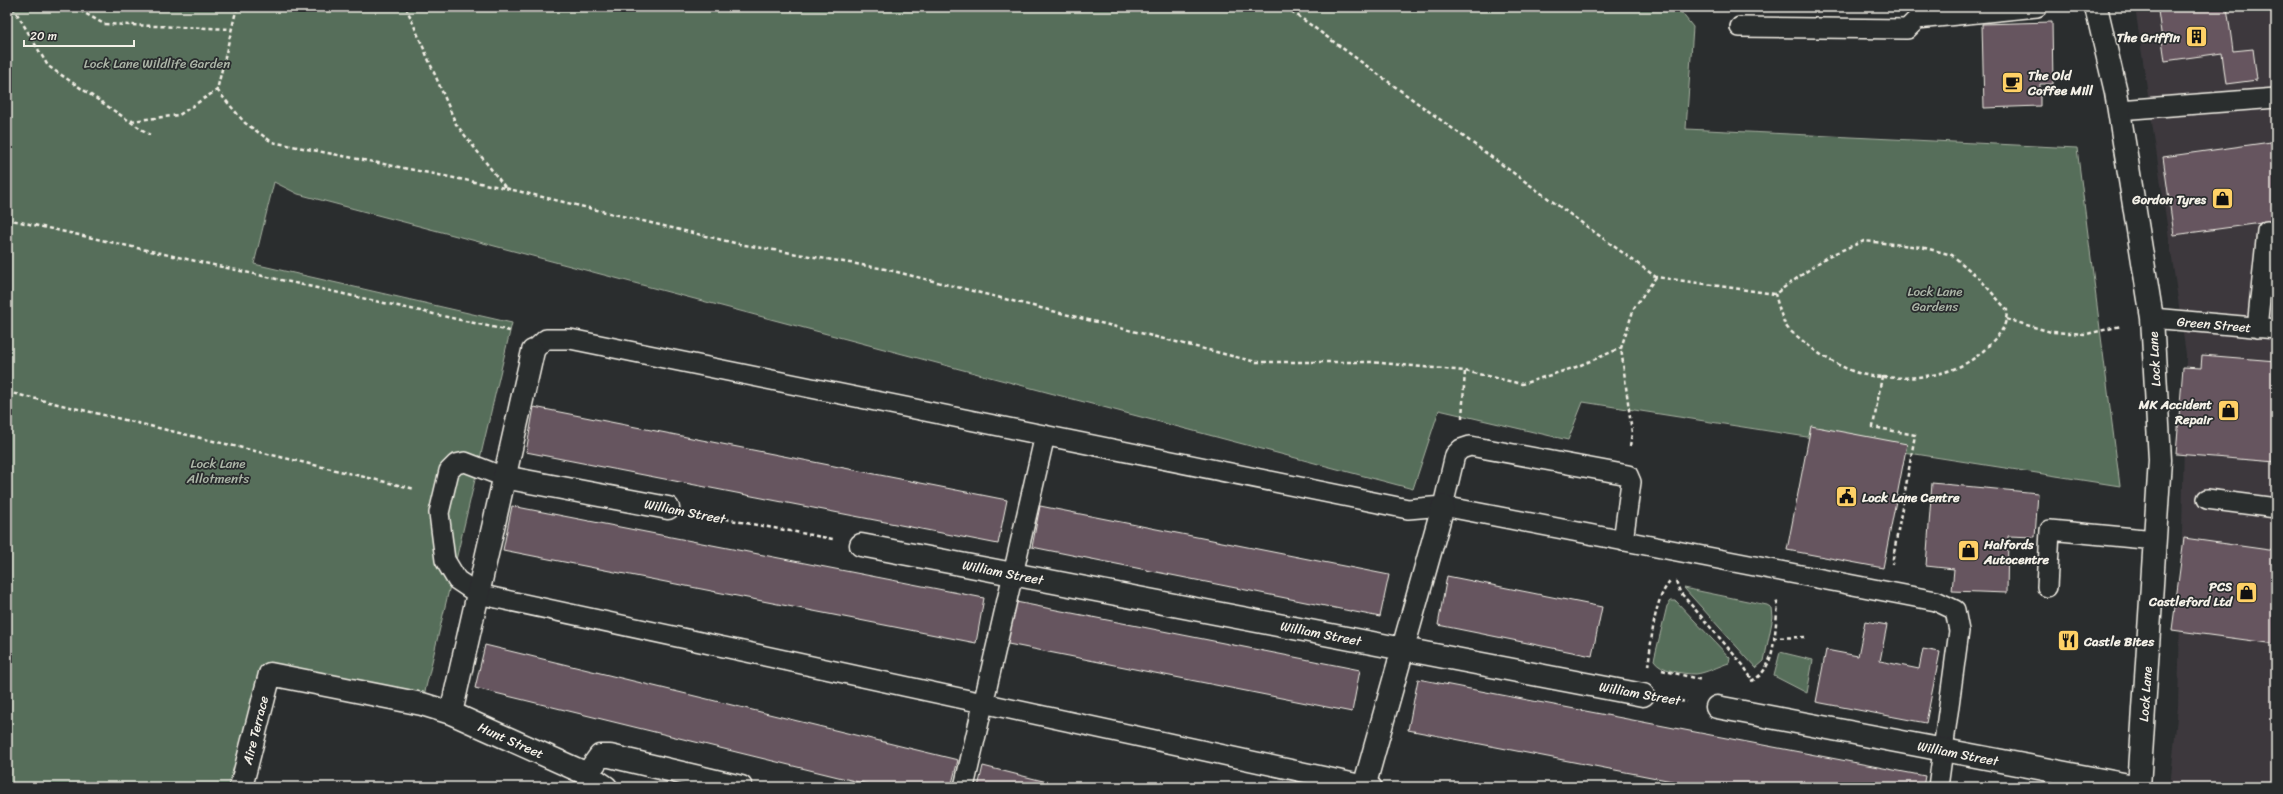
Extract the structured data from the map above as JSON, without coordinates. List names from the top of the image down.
{
  "streets": {
    "street": [
      "Lock Lane",
      "William Street",
      "Aire Terrace",
      "Hunt Street"
    ],
    "lane": ["Green Street"]
  },
  "crossings": [
    ["Green Street", "Lock Lane"],
    ["Lock Lane", "William Street"],
    ["Aire Terrace", "Hunt Street"]
  ],
  "parks": ["Lock Lane Wildlife Garden", "Lock Lane Gardens", "Lock Lane Allotments"],
  "places": {
    "building": ["The Griffin"],
    "cafe": ["The Old Coffee Mill"],
    "shop": [
      "Gordon Tyres",
      "MK Accident Repair",
      "Halfords Autocentre",
      "PCS Castleford Ltd"
    ],
    "public building": ["Lock Lane Centre"],
    "restaurant": ["Castle Bites"]
  },
  "scale_bar": "20 m"
}
